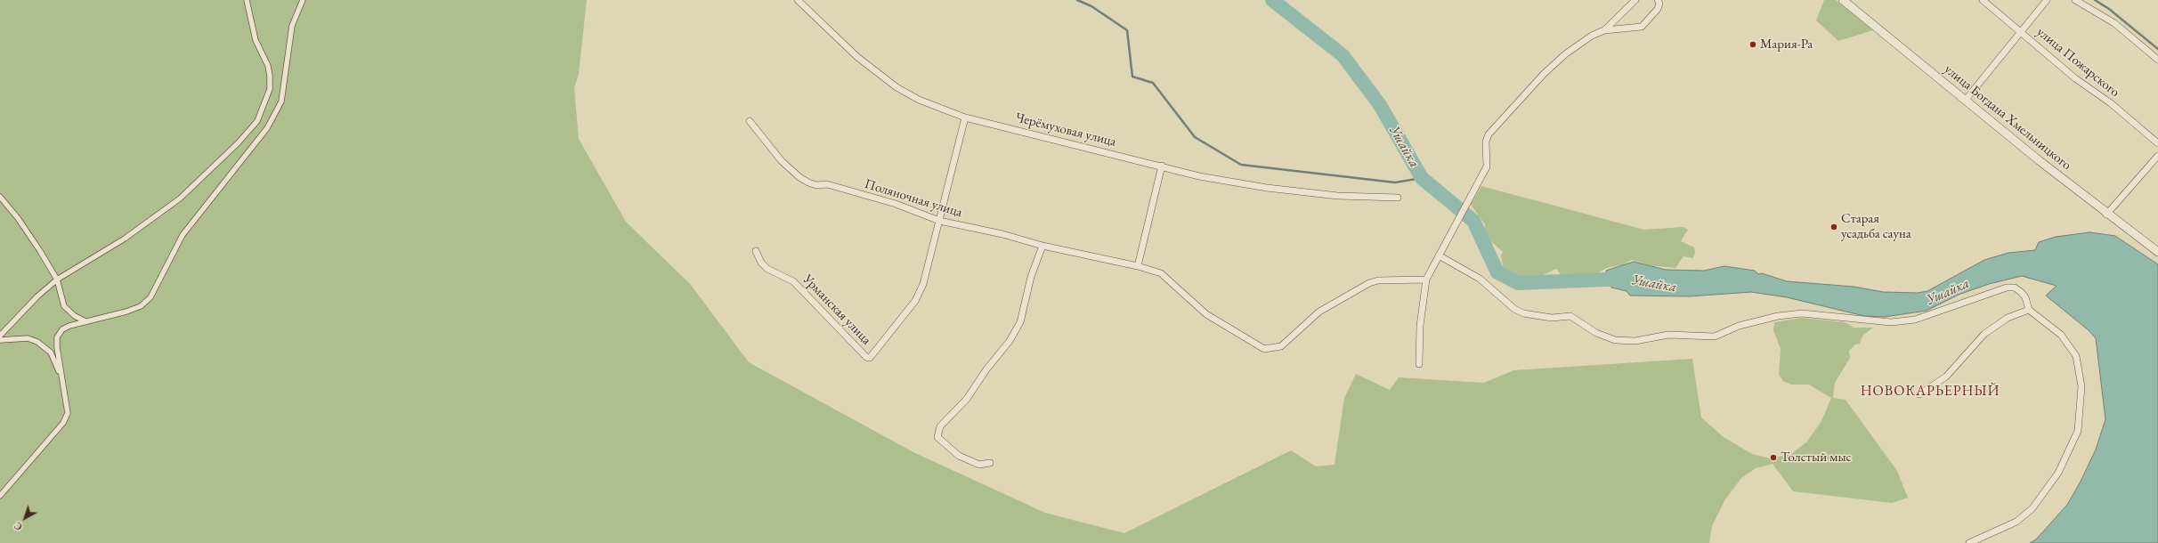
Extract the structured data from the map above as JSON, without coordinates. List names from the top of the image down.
{
  "streets": {
    "street": [
      "улица Пожарского",
      "улица Богдана Хмельницкого",
      "Черёмуховая улица",
      "Поляночная улица",
      "Урманская улица"
    ]
  },
  "crossings": [
    ["Поляночная улица", "Урманская улица"]
  ],
  "districts": ["НОВОКАРЬЕРНЫЙ"],
  "water": ["Ушайка"],
  "places": ["Мария-Ра", "Старая усадьба сауна", "Толстый мыс"],
  "north": "bottom left"
}
